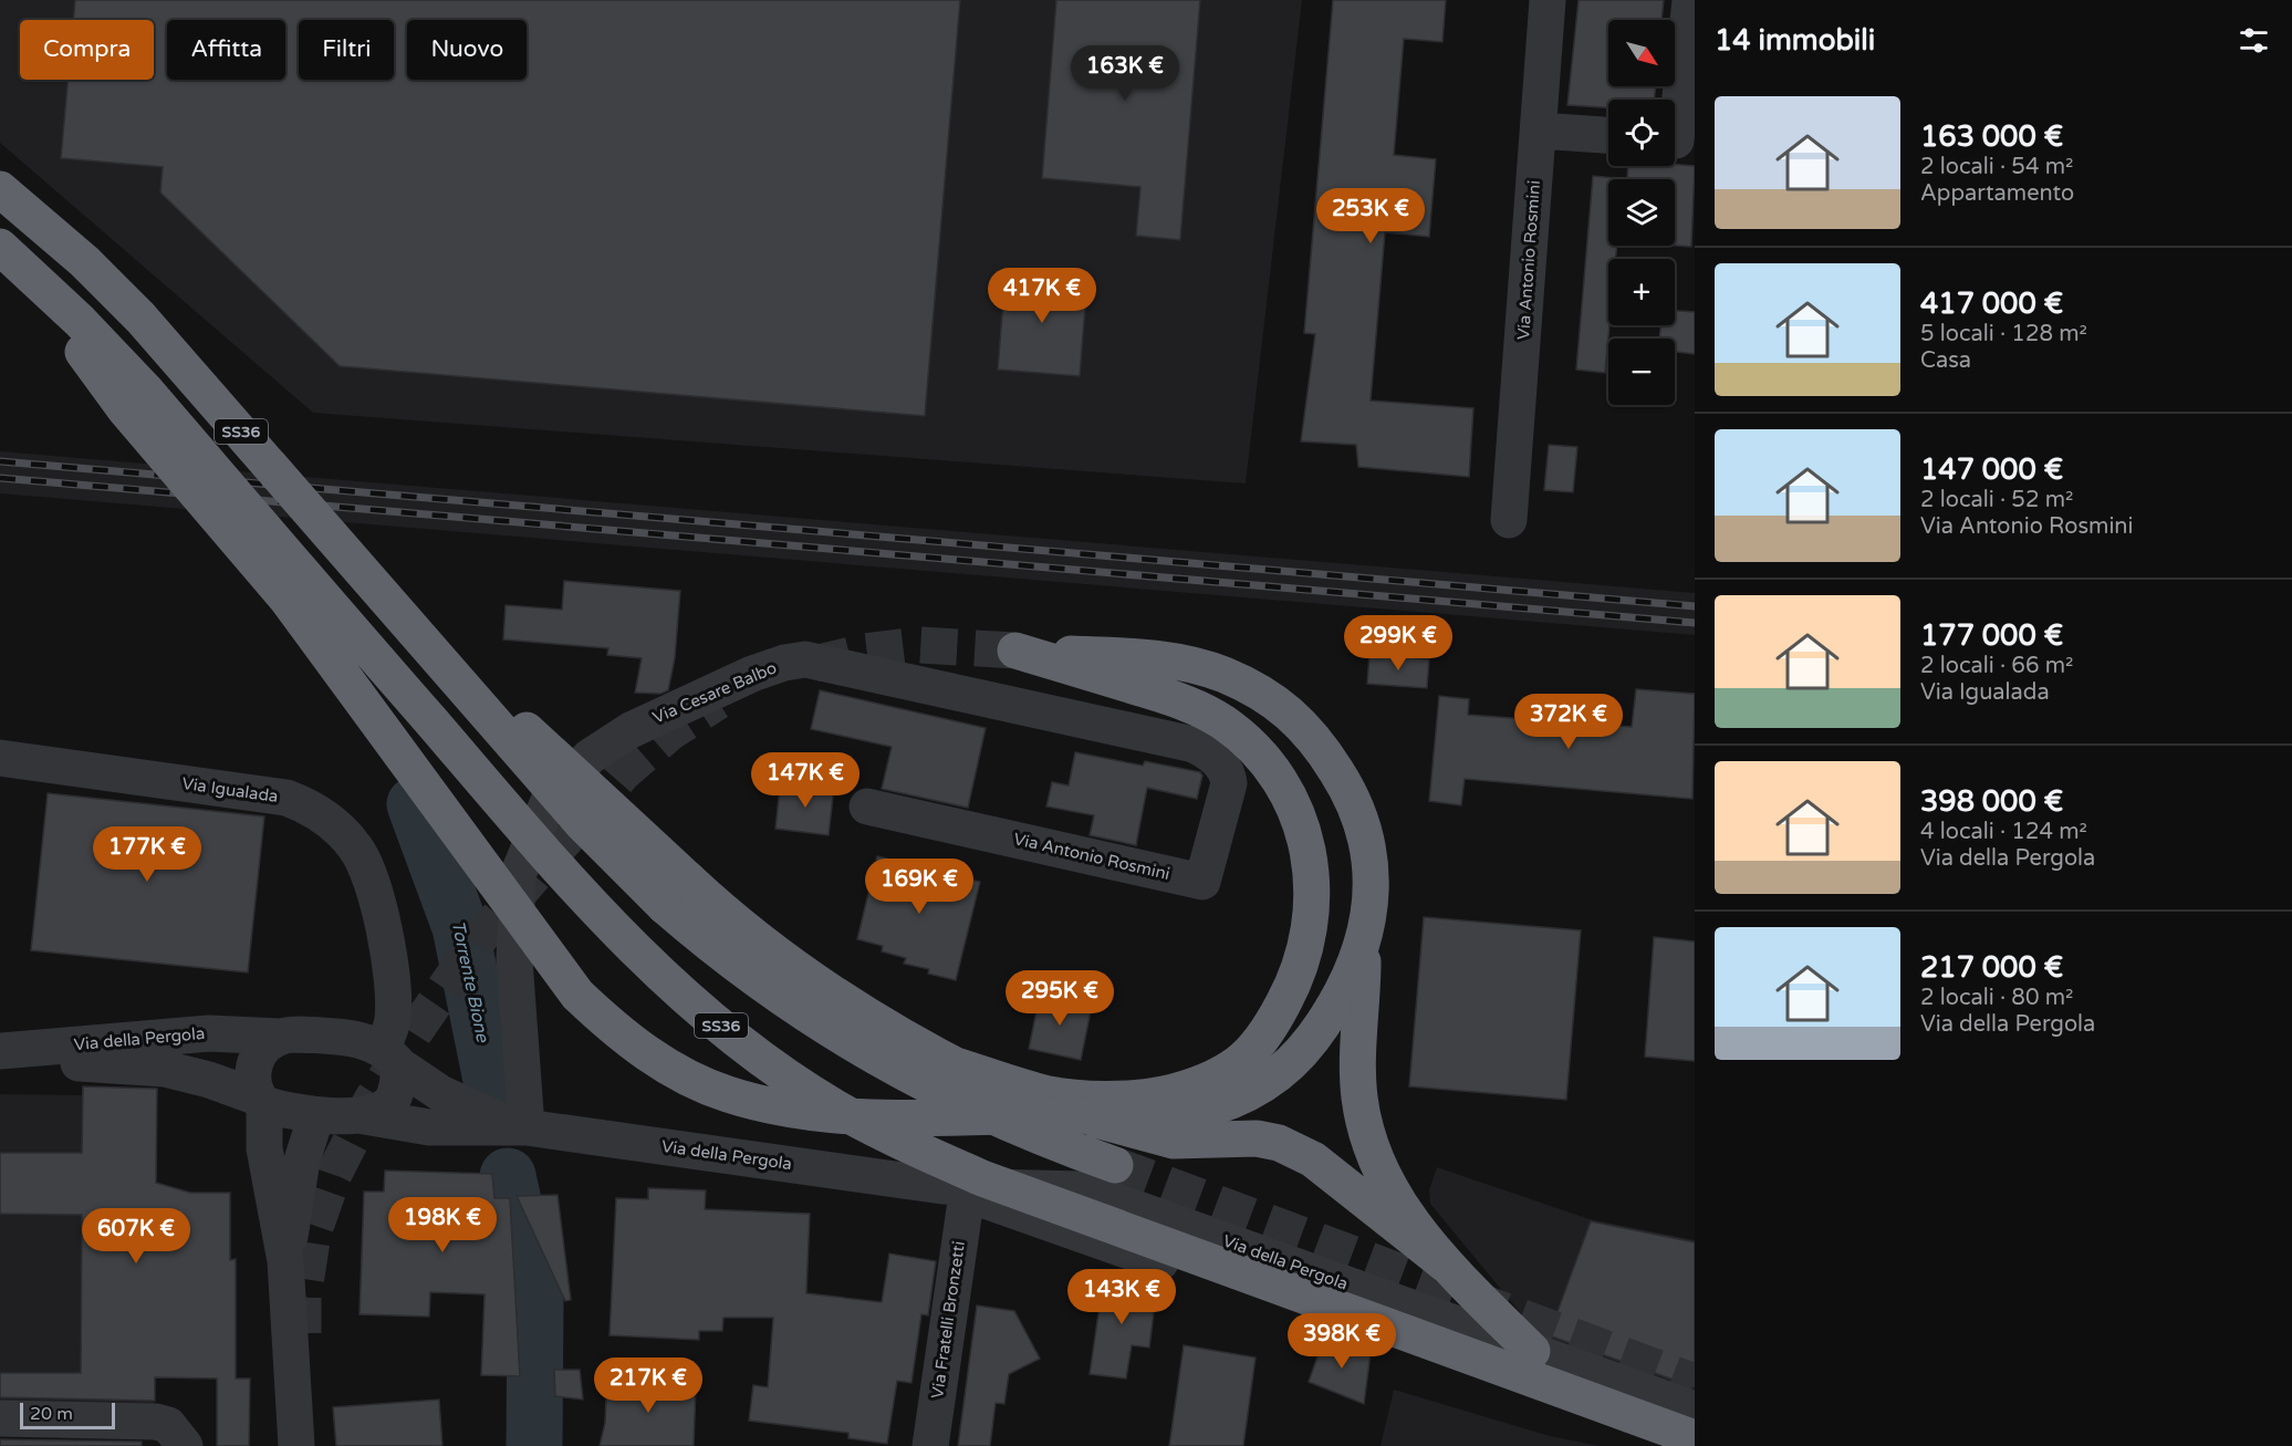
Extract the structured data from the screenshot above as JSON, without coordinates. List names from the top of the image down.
{
  "streets": {
    "highway": ["SS36"],
    "street": [
      "Via Antonio Rosmini",
      "Via Cesare Balbo",
      "Via Igualada",
      "Via della Pergola",
      "Via Fratelli Bronzetti"
    ]
  },
  "crossings": [
    ["Via Antonio Rosmini", "Via Cesare Balbo"],
    ["Via Cesare Balbo", "Via della Pergola"],
    ["Via Igualada", "Via della Pergola"],
    ["Via della Pergola", "Via Fratelli Bronzetti"]
  ],
  "water": ["Torrente Bione"],
  "scale_bar": "20 m",
  "north": "bottom right",
  "page": {
    "heading": "14 immobili",
    "map_buttons": ["+", "−"],
    "chip": [
      "Compra",
      "Affitta",
      "Filtri",
      "Nuovo"
    ],
    "price": [
      "163K €",
      "253K €",
      "417K €",
      "299K €",
      "372K €",
      "147K €",
      "177K €",
      "169K €",
      "295K €",
      "198K €",
      "607K €",
      "143K €",
      "398K €",
      "217K €"
    ],
    "list": [
      {
        "name": "163 000 €",
        "note": "2 locali · 54 m² · Appartamento"
      },
      {
        "name": "417 000 €",
        "note": "5 locali · 128 m² · Casa"
      },
      {
        "name": "147 000 €",
        "note": "2 locali · 52 m² · Via Antonio Rosmini"
      },
      {
        "name": "177 000 €",
        "note": "2 locali · 66 m² · Via Igualada"
      },
      {
        "name": "398 000 €",
        "note": "4 locali · 124 m² · Via della Pergola"
      },
      {
        "name": "217 000 €",
        "note": "2 locali · 80 m² · Via della Pergola"
      }
    ],
    "scale": "20 m"
  }
}
